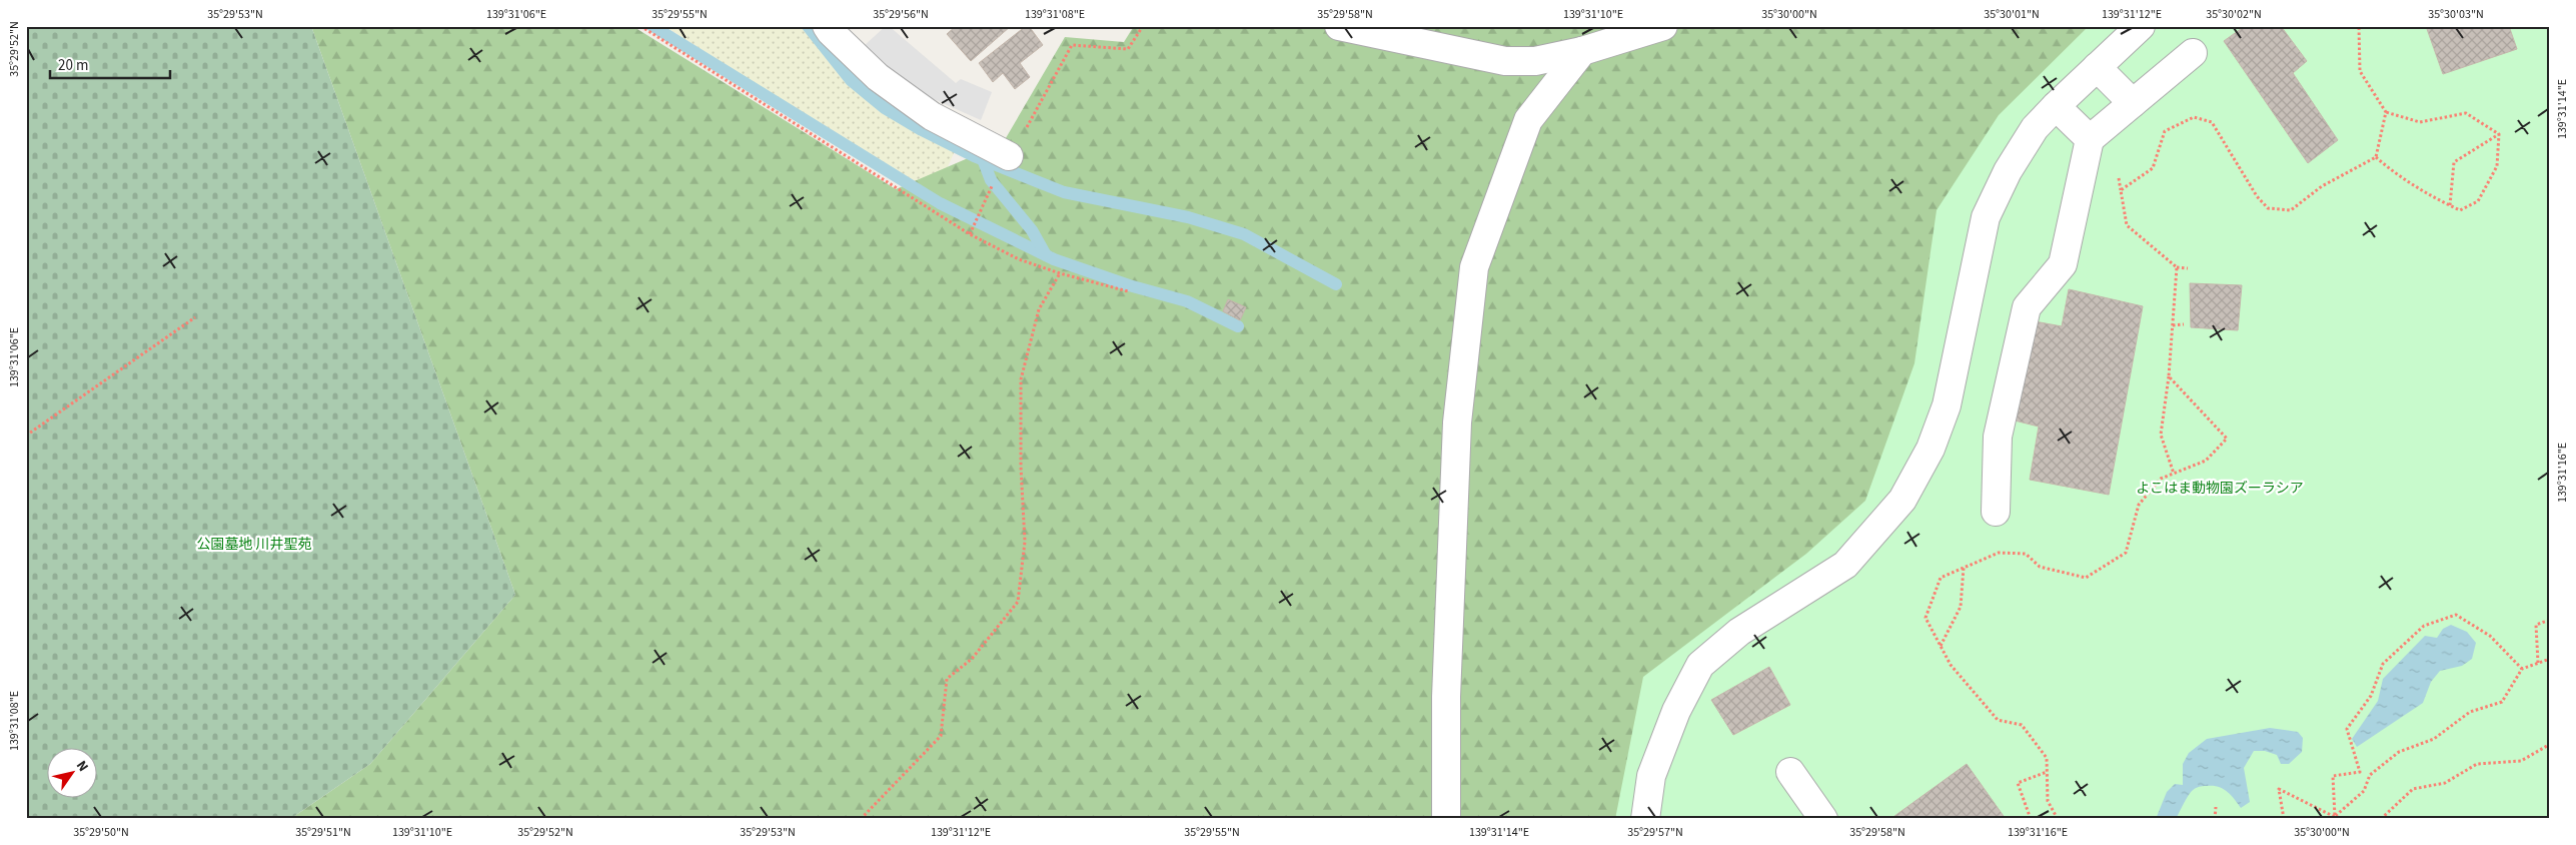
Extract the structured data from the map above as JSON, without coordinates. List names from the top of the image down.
{
  "parks": ["よこはま動物園ズーラシア", "公園墓地 川井聖苑"],
  "scale_bar": "20 m",
  "north": "top right",
  "coordinates": [
    "35°29'53\"N",
    "139°31'06\"E",
    "35°29'55\"N",
    "35°29'56\"N",
    "139°31'08\"E",
    "35°29'58\"N",
    "139°31'10\"E",
    "35°30'00\"N",
    "35°30'01\"N",
    "139°31'12\"E",
    "35°30'02\"N",
    "35°30'03\"N",
    "35°29'52\"N",
    "139°31'14\"E",
    "139°31'16\"E",
    "35°29'50\"N",
    "35°29'51\"N",
    "35°29'57\"N"
  ]
}
